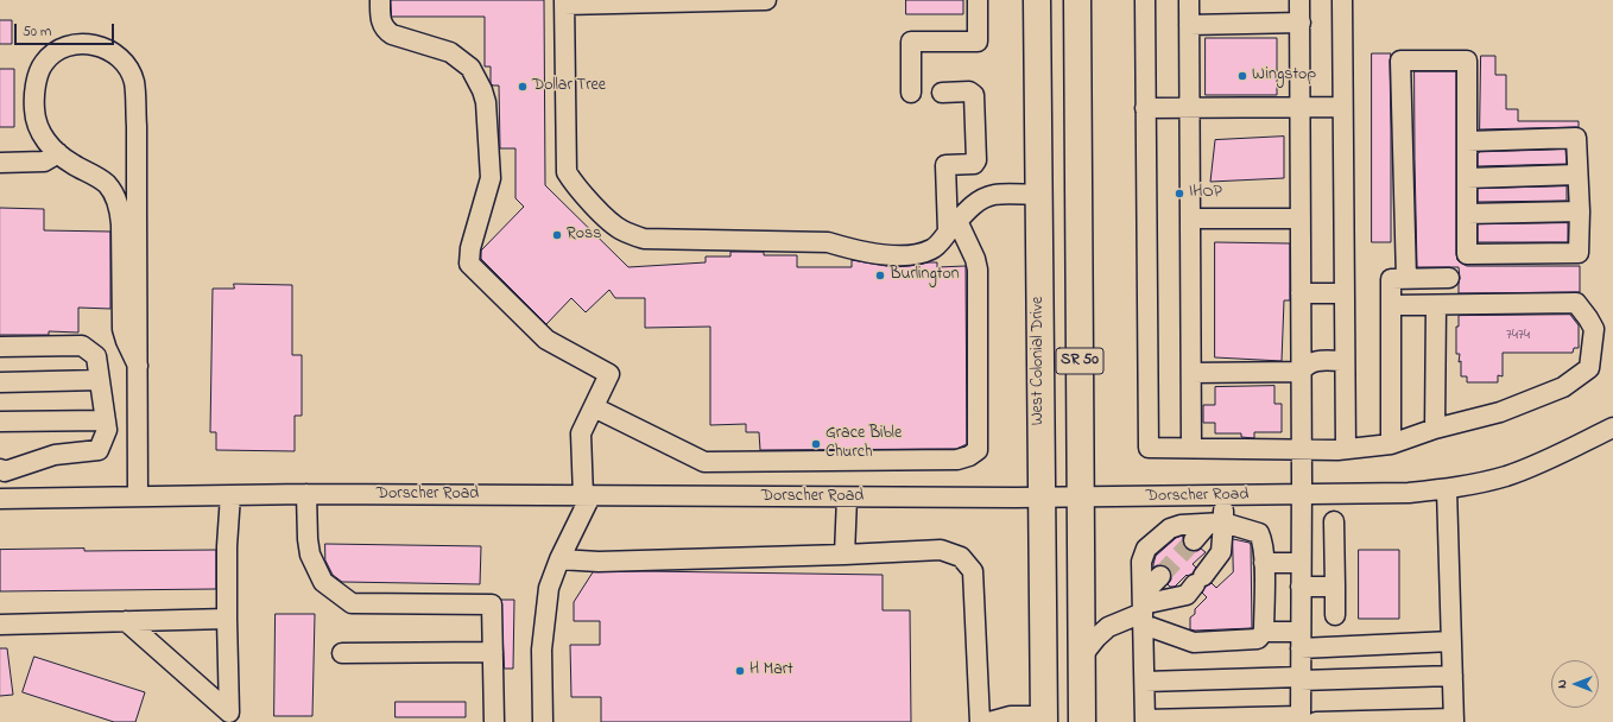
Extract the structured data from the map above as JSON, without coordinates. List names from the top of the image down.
{
  "streets": {
    "highway": ["West Colonial Drive", "SR 50"],
    "street": ["Dorscher Road"]
  },
  "crossings": [
    ["West Colonial Drive", "Dorscher Road"],
    ["SR 50", "Dorscher Road"]
  ],
  "places": [
    "Wingstop",
    "Dollar Tree",
    "IHOP",
    "Ross",
    "Burlington",
    "Grace Bible Church",
    "H Mart"
  ],
  "house_numbers": ["7474"],
  "scale_bar": "50 m",
  "north": "left"
}
